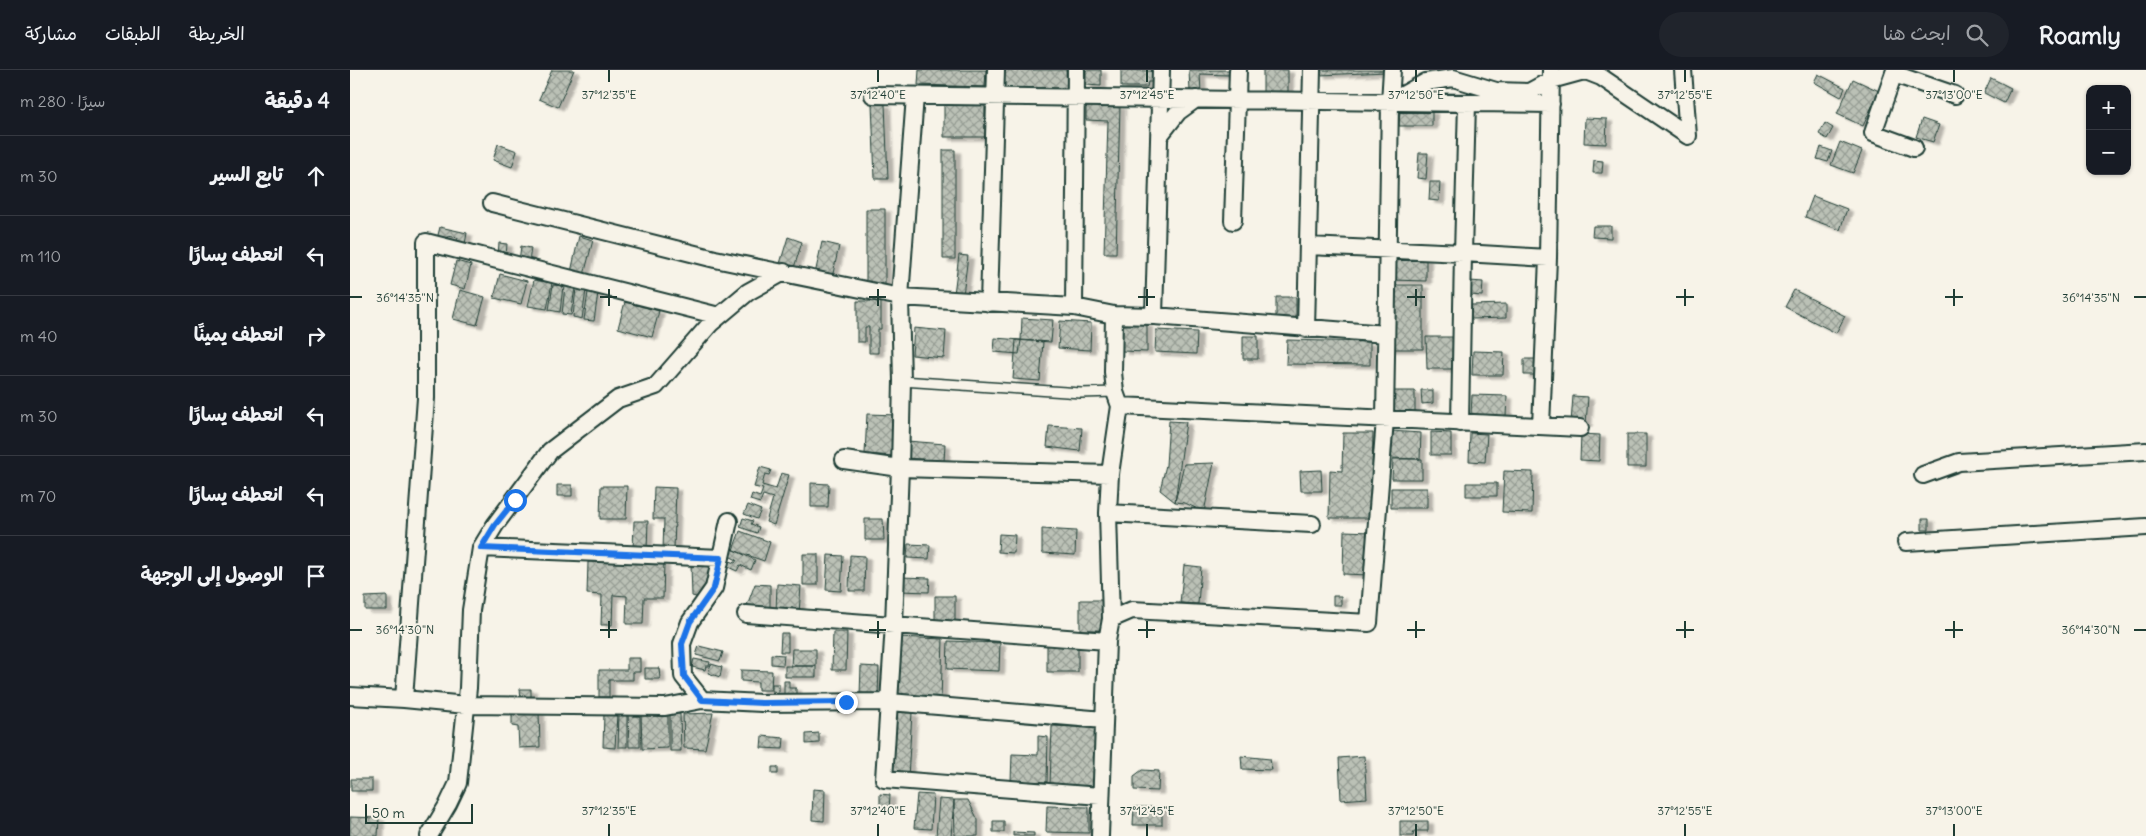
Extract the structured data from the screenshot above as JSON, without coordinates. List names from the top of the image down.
{
  "scale_bar": "50 m",
  "page": {
    "header": "Roamly",
    "search": "ابحث هنا",
    "nav": ["الخريطة", "الطبقات", "مشاركة"],
    "heading": ["4 دقيقة", "سيرًا · 280 m"],
    "map_buttons": ["+", "−"],
    "list": [
      ["تابع السير", "30 m"],
      ["انعطف يسارًا", "110 m"],
      ["انعطف يمينًا", "40 m"],
      ["انعطف يسارًا", "30 m"],
      ["انعطف يسارًا", "70 m"],
      "الوصول إلى الوجهة"
    ],
    "scale": "50 m"
  },
  "coordinates": [
    "37°12'35\"E",
    "37°12'40\"E",
    "37°12'45\"E",
    "37°12'50\"E",
    "37°12'55\"E",
    "37°13'00\"E",
    "36°14'35\"N",
    "36°14'30\"N"
  ]
}
